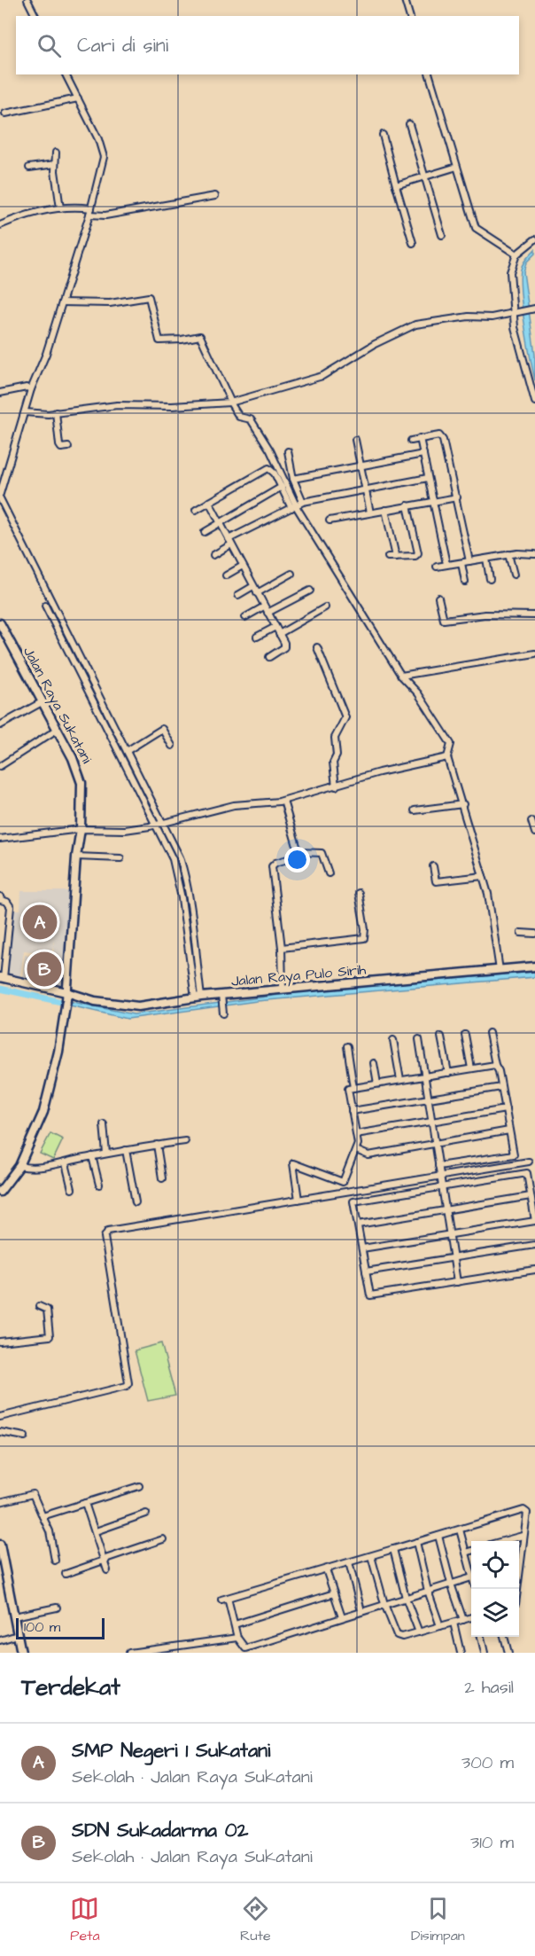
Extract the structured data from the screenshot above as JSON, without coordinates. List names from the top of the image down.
{
  "streets": {
    "street": ["Jalan Raya Sukatani", "Jalan Raya Pulo Sirih"]
  },
  "crossings": [
    ["Jalan Raya Sukatani", "Jalan Raya Pulo Sirih"]
  ],
  "scale_bar": "100 m",
  "page": {
    "search": "Cari di sini",
    "pins": ["A", "B"],
    "scale": "100 m",
    "heading": ["Terdekat", "2 hasil"],
    "list": [
      {
        "mark": "A",
        "name": "SMP Negeri 1 Sukatani",
        "note": "Sekolah · Jalan Raya Sukatani",
        "value": "300 m"
      },
      {
        "mark": "B",
        "name": "SDN Sukadarma 02",
        "note": "Sekolah · Jalan Raya Sukatani",
        "value": "310 m"
      }
    ],
    "nav": ["Peta", "Rute", "Disimpan"]
  }
}
